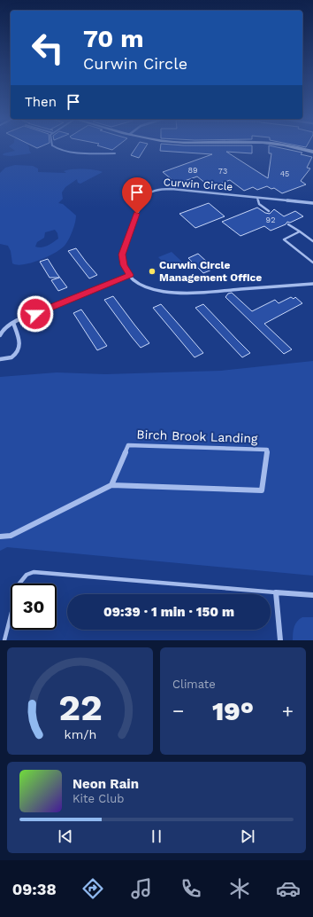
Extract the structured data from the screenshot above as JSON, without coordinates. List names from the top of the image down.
{
  "streets": {
    "street": ["Curwin Circle", "Birch Brook Landing"]
  },
  "places": ["Curwin Circle Management Office"],
  "house_numbers": [
    "89",
    "73",
    "45",
    "92"
  ],
  "page": {
    "turn": ["70 m", "Curwin Circle"],
    "then": "Then",
    "limit": "30",
    "trip": "09:39 · 1 min · 150 m",
    "tile": "Climate",
    "heat": ["−", "19°", "+"],
    "song": ["Neon Rain", "Kite Club"],
    "tabs": "09:38",
    "gauge": ["22", "km/h"]
  }
}
